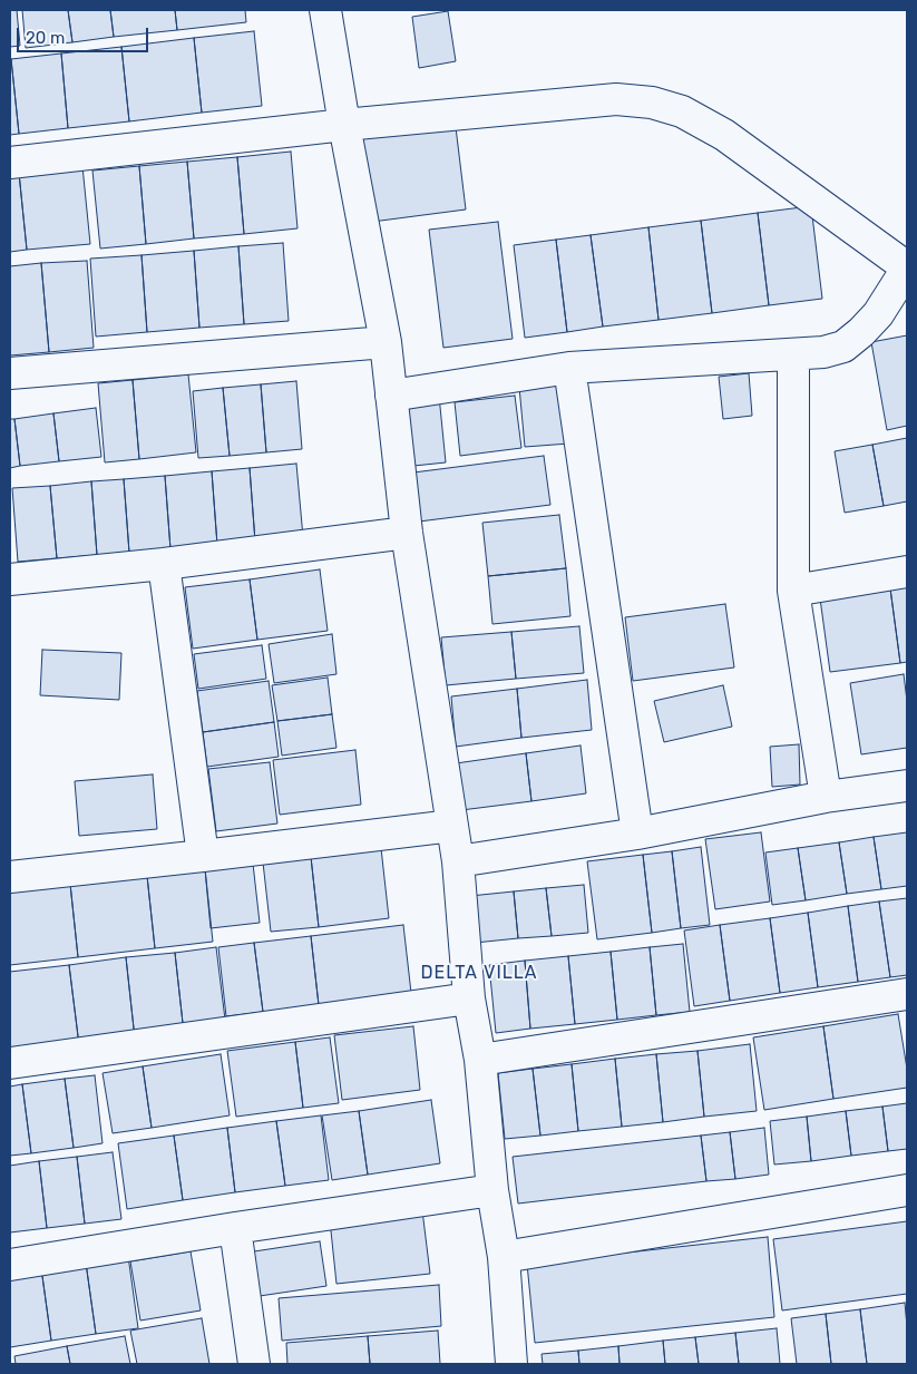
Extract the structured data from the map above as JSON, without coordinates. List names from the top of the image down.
{
  "districts": ["DELTA VILLA"],
  "scale_bar": "20 m"
}
